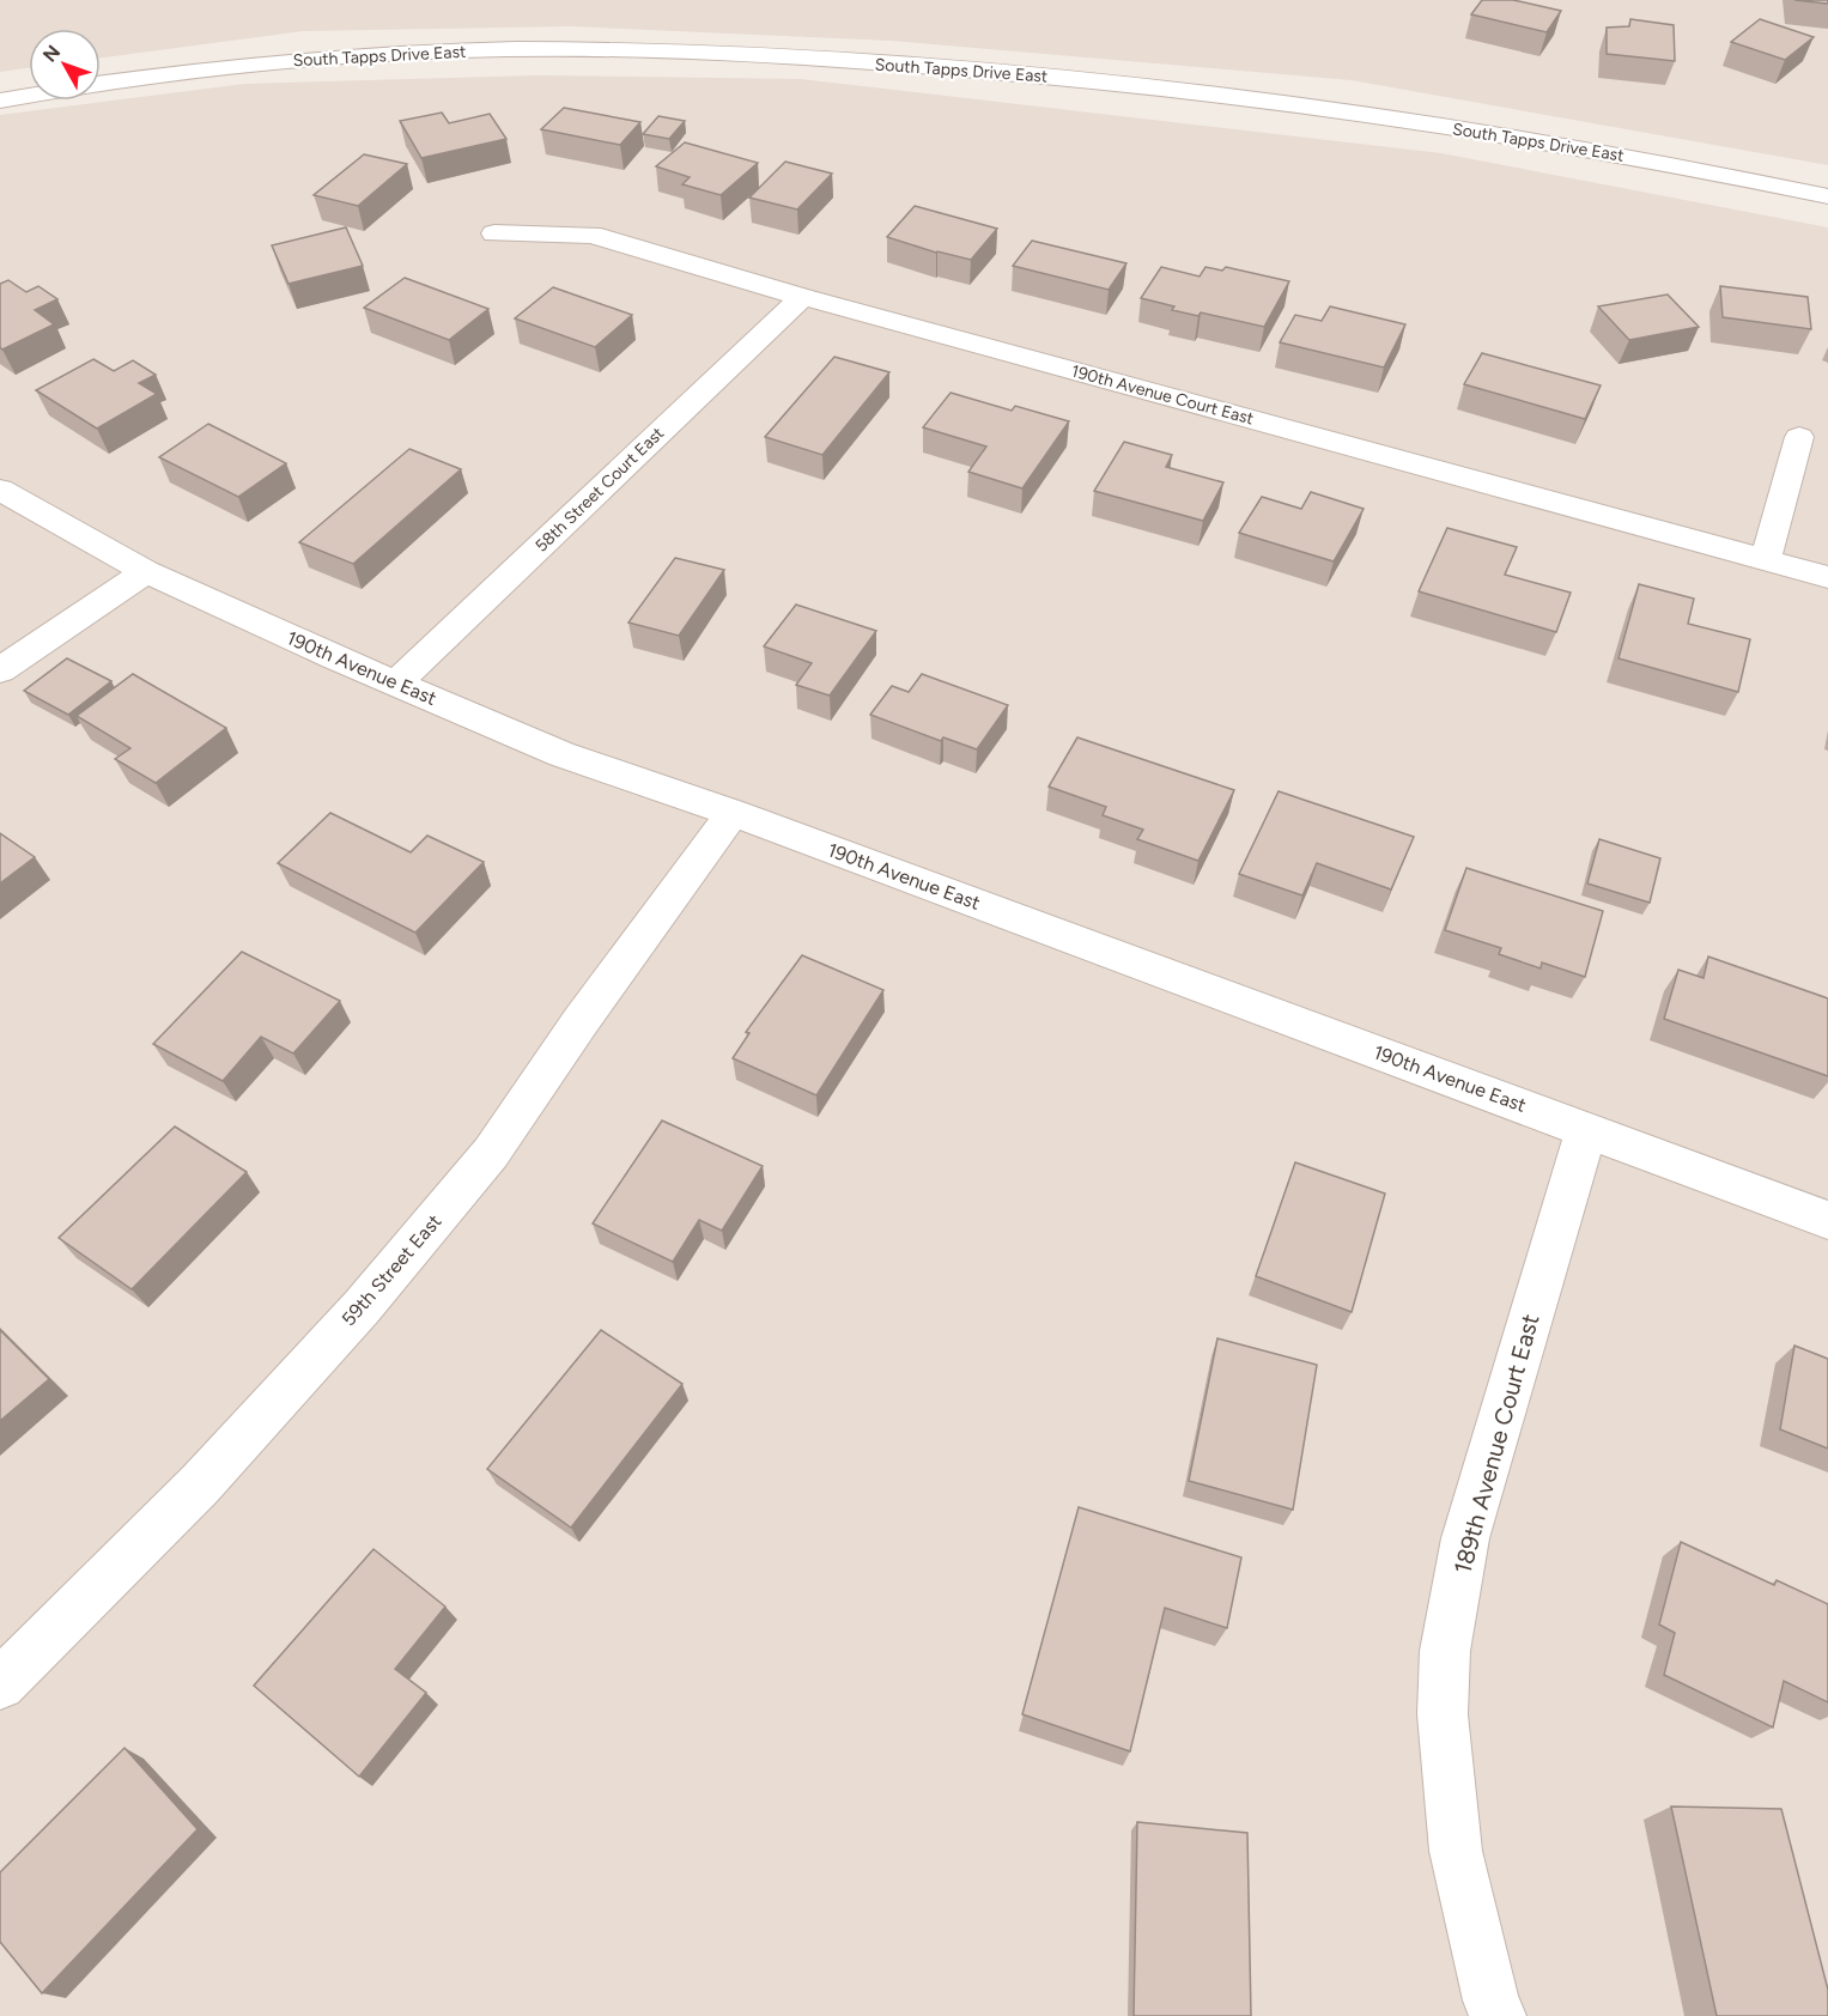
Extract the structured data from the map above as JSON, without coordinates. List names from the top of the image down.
{
  "streets": {
    "street": [
      "South Tapps Drive East",
      "190th Avenue Court East",
      "58th Street Court East",
      "190th Avenue East",
      "59th Street East",
      "189th Avenue Court East"
    ]
  },
  "crossings": [
    ["190th Avenue Court East", "58th Street Court East"],
    ["58th Street Court East", "190th Avenue East"],
    ["190th Avenue East", "59th Street East"],
    ["190th Avenue East", "189th Avenue Court East"]
  ],
  "north": "top left"
}
